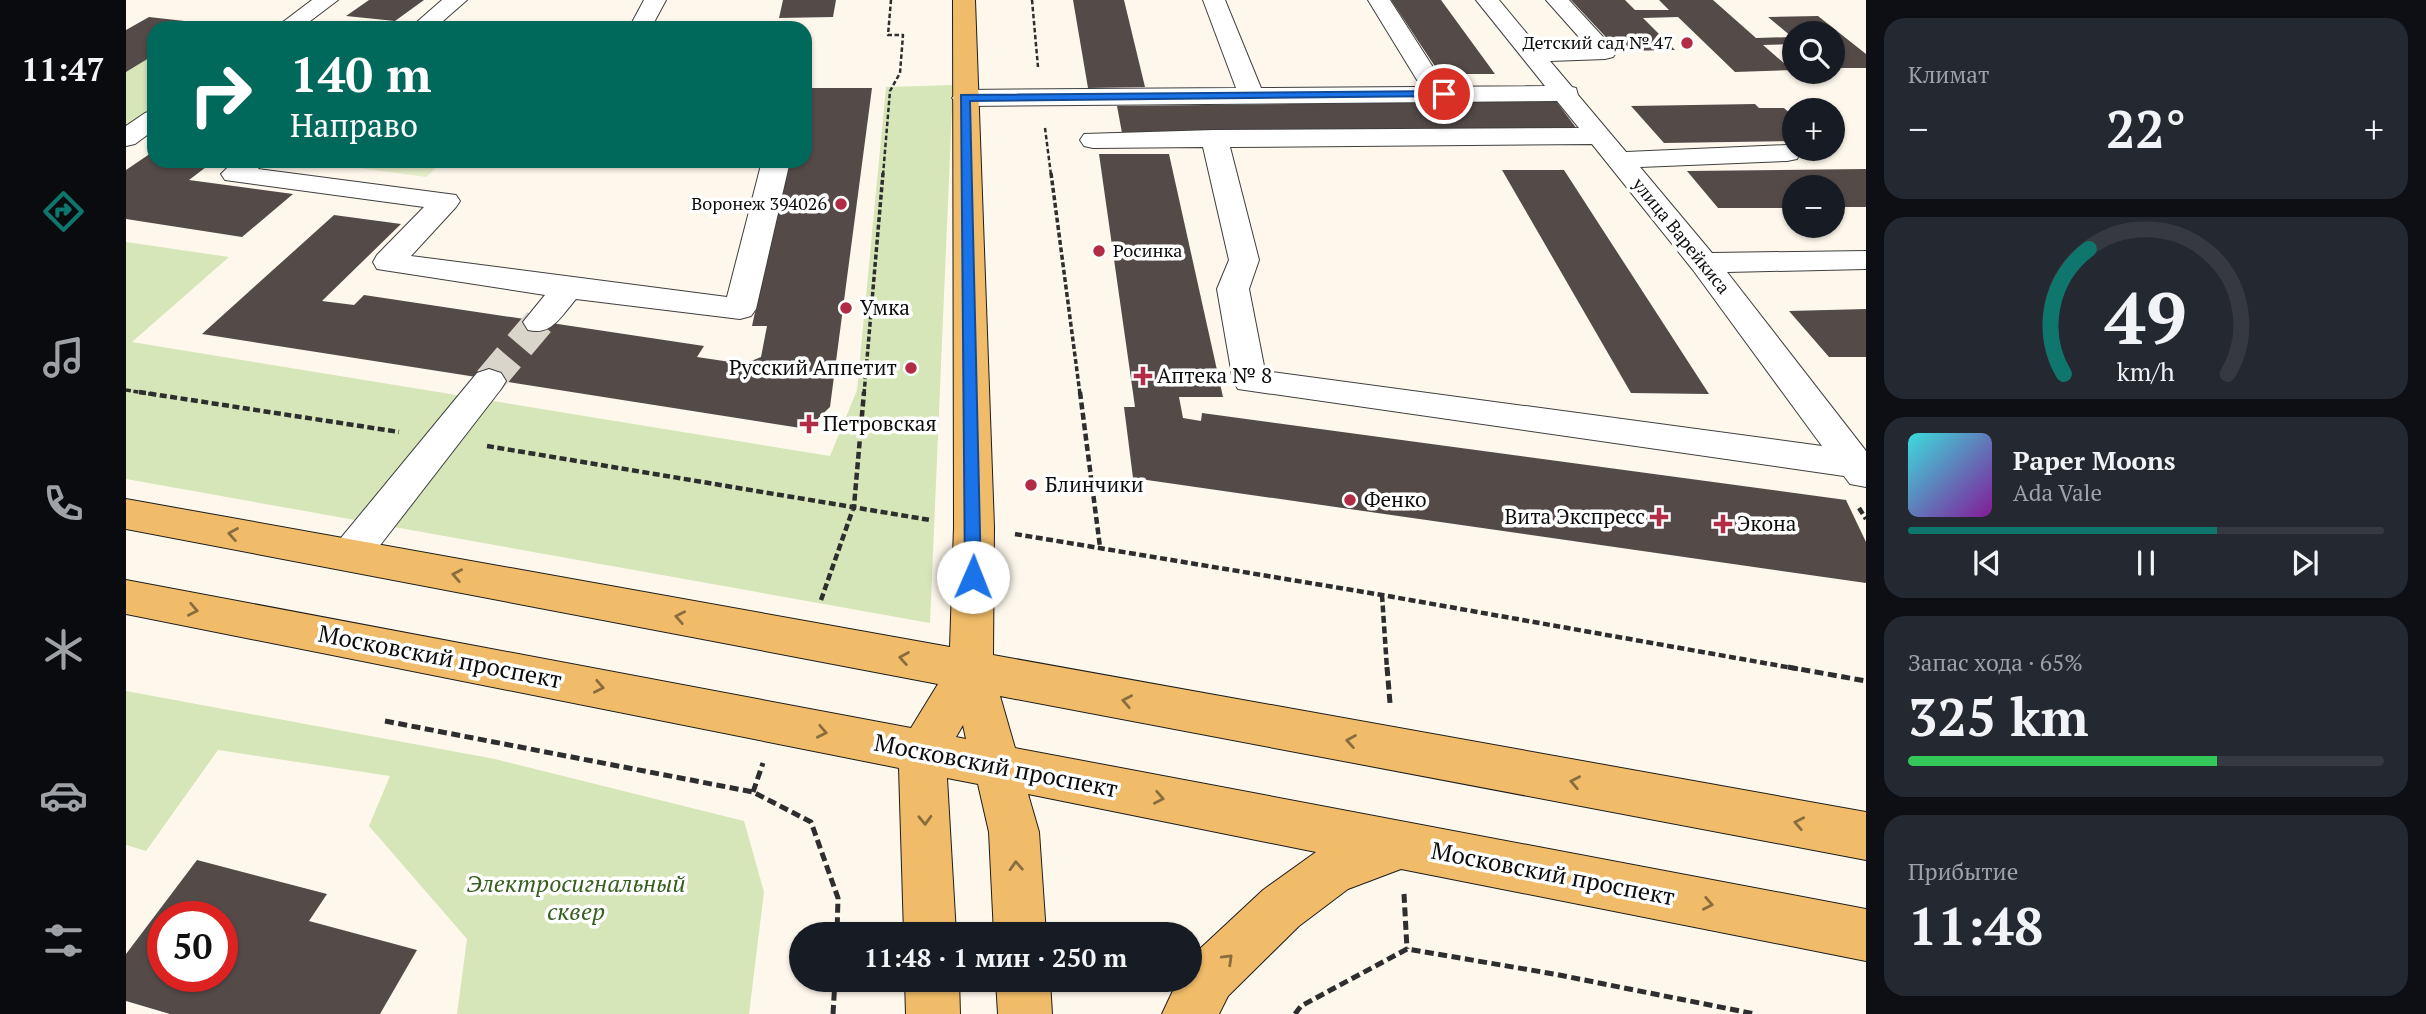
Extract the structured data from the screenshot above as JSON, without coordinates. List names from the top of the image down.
{
  "streets": {
    "main road": ["Московский проспект"],
    "street": ["улица Варейкиса"]
  },
  "parks": ["Электросигнальный сквер"],
  "places": {
    "other": [
      "Детский сад № 47",
      "Воронеж 394026",
      "Росинка",
      "Умка",
      "Русский Аппетит",
      "Блинчики",
      "Фенко"
    ],
    "health": [
      "Аптека № 8",
      "Петровская",
      "Вита Экспресс",
      "Экона"
    ]
  },
  "page": {
    "tabs": "11:47",
    "tile": [
      "Климат",
      ["Запас хода · 65%", "325 km"],
      ["Прибытие", "11:48"]
    ],
    "map_buttons": ["+", "−"],
    "turn": ["140 m", "Направо"],
    "heat": ["−", "22°", "+"],
    "song": ["Paper Moons", "Ada Vale"],
    "limit": "50",
    "trip": "11:48 · 1 мин · 250 m",
    "gauge": ["49", "km/h"]
  }
}
